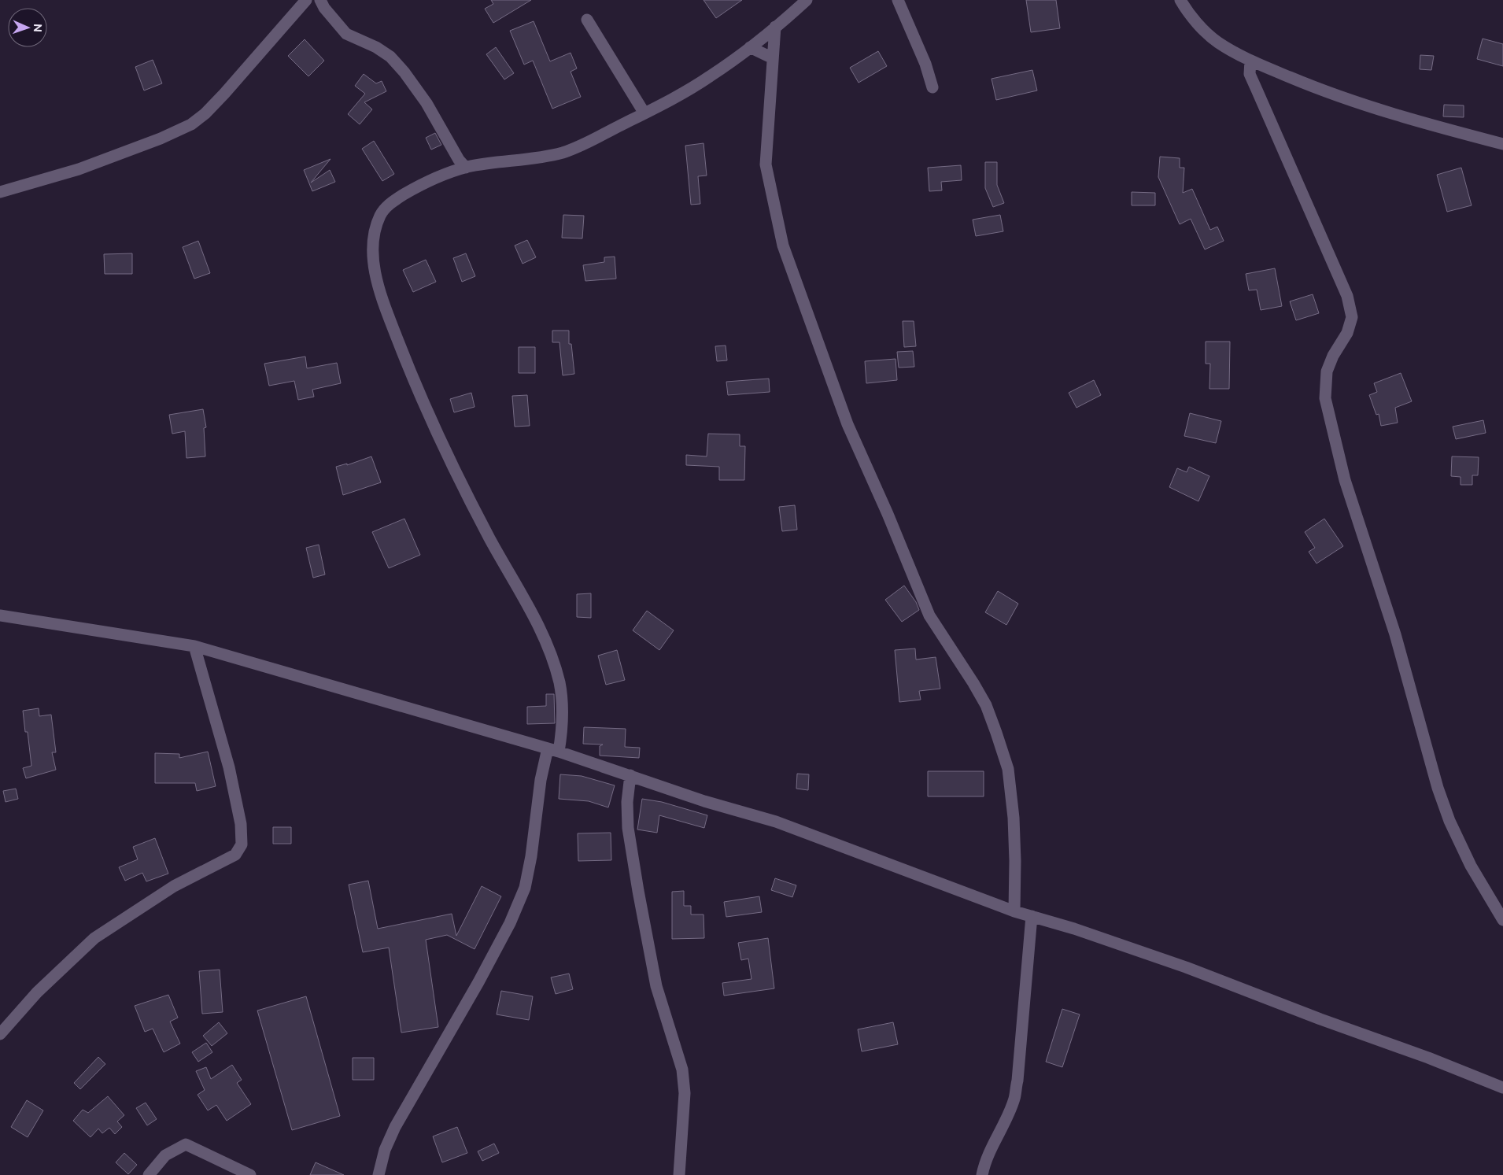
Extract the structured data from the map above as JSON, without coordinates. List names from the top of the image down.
{
  "north": "right"
}
